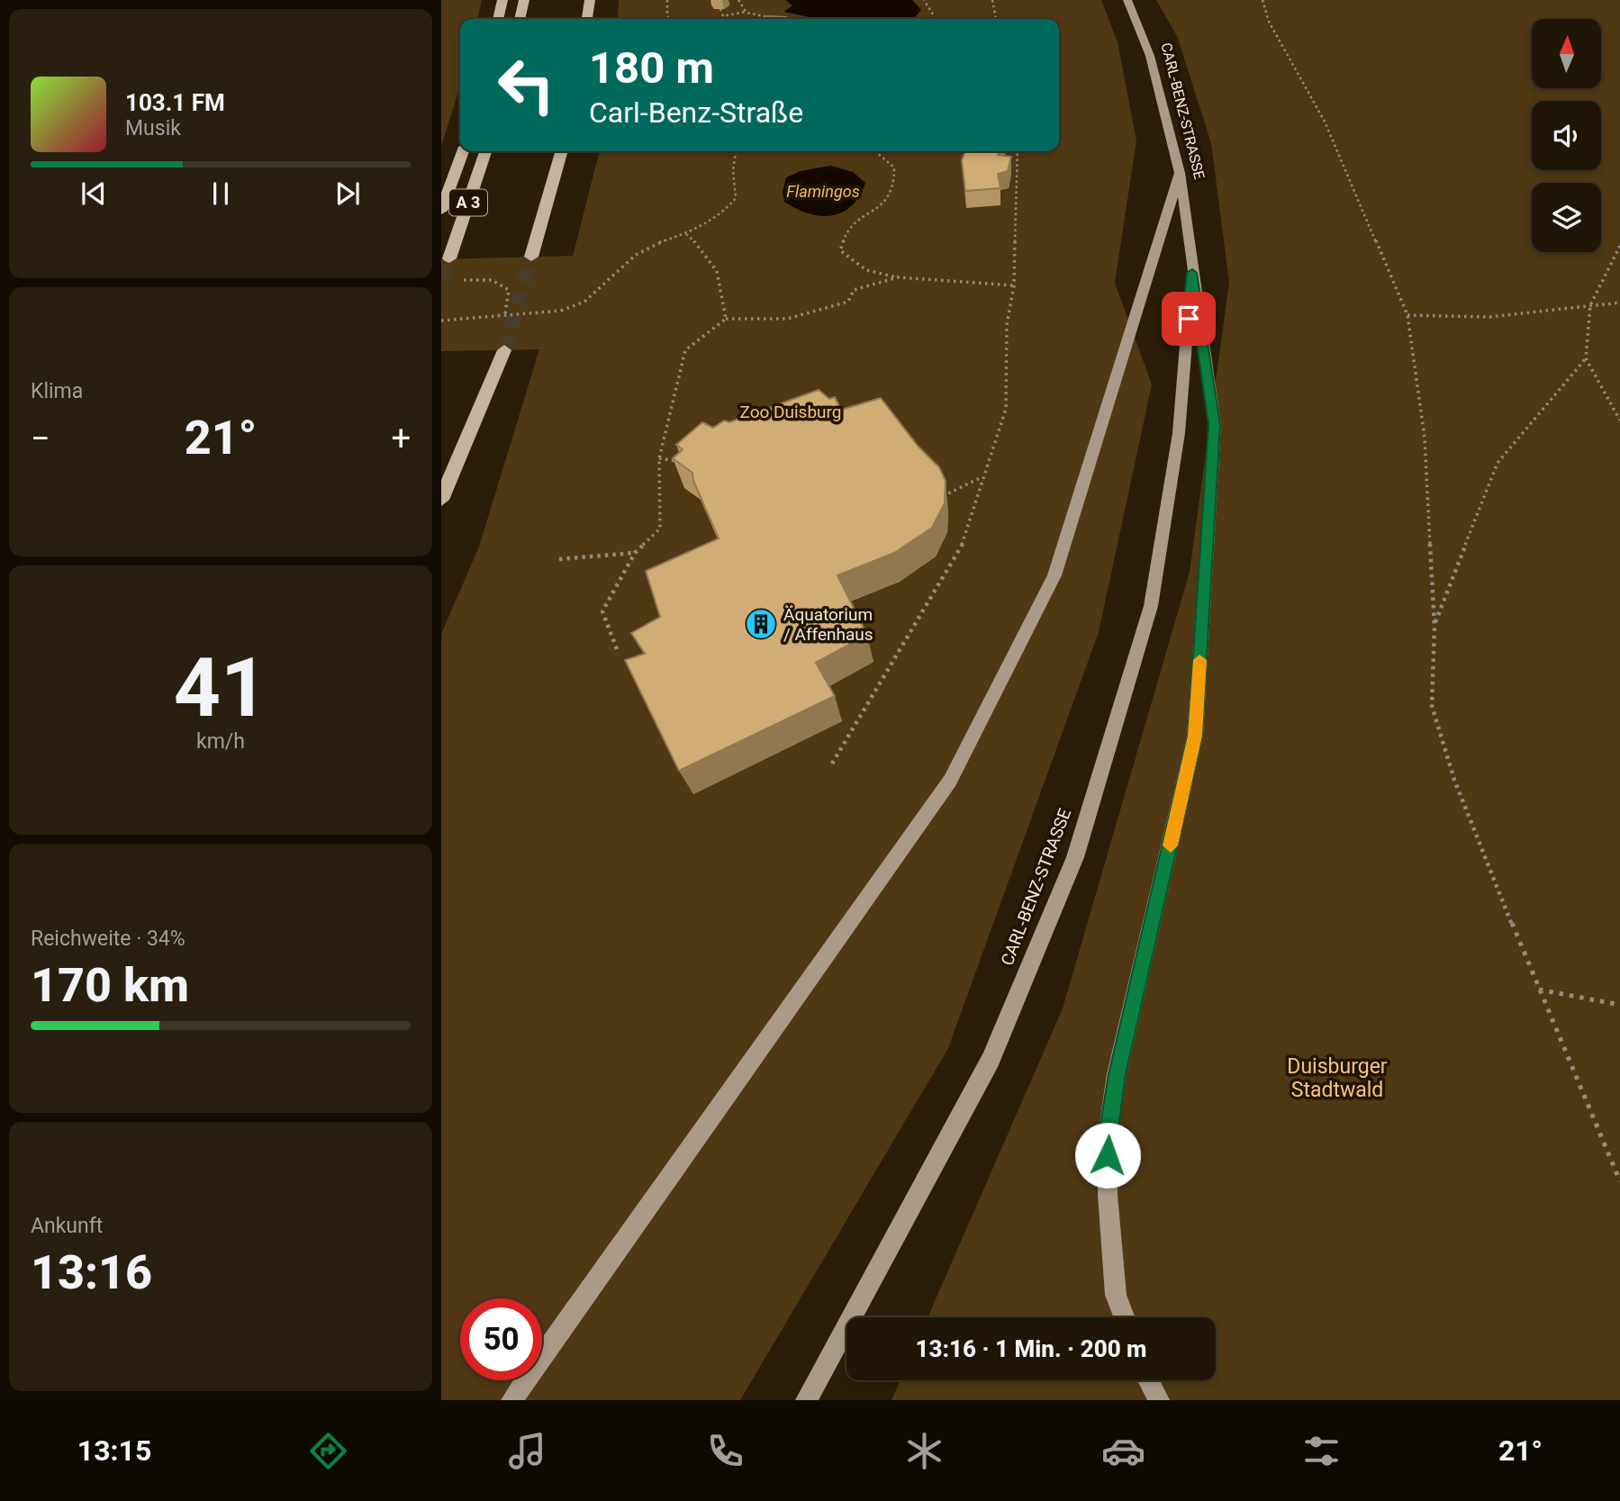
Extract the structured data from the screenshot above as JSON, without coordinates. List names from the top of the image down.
{
  "streets": {
    "highway": ["A 3"],
    "main road": ["CARL-BENZ-STRASSE"]
  },
  "water": ["Flamingos"],
  "parks": ["Zoo Duisburg", "Duisburger Stadtwald"],
  "places": {
    "building": ["Äquatorium / Affenhaus"]
  },
  "north": "top",
  "page": {
    "turn": ["180 m", "Carl-Benz-Straße"],
    "song": ["103.1 FM", "Musik"],
    "tile": [
      "Klima",
      ["41", "km/h"],
      ["Reichweite · 34%", "170 km"],
      ["Ankunft", "13:16"]
    ],
    "heat": ["−", "21°", "+"],
    "limit": "50",
    "trip": "13:16 · 1 Min. · 200 m",
    "tabs": ["13:15", "21°"]
  }
}
